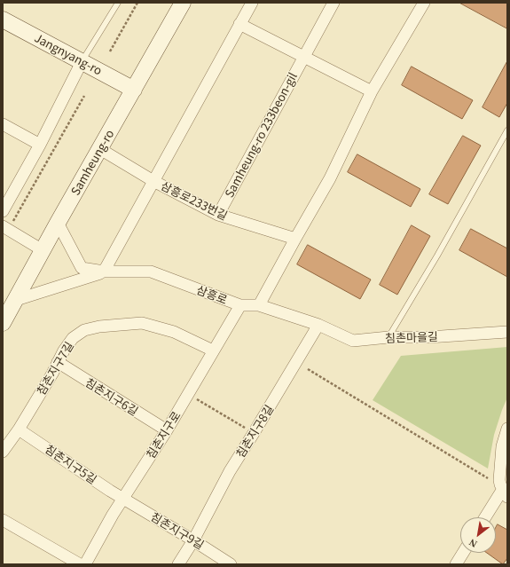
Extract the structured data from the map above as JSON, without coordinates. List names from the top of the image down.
{
  "streets": {
    "main road": ["Jangnyang-ro", "Samheung-ro"],
    "street": [
      "Samheung-ro 233beon-gil",
      "삼흥로233번길",
      "삼흥로",
      "침촌마을길",
      "참촌지구7길",
      "침촌지구6길",
      "침촌지구8길",
      "침촌지구로",
      "침촌지구5길",
      "침촌지구9길"
    ]
  },
  "crossings": [
    ["Jangnyang-ro", "Samheung-ro"],
    ["Samheung-ro 233beon-gil", "삼흥로233번길"],
    ["Samheung-ro", "삼흥로233번길"],
    ["Samheung-ro", "삼흥로"],
    ["삼흥로", "침촌마을길"],
    ["삼흥로", "침촌지구8길"],
    ["삼흥로", "침촌지구로"],
    ["침촌마을길", "침촌지구8길"],
    ["참촌지구7길", "침촌지구6길"],
    ["참촌지구7길", "침촌지구로"],
    ["참촌지구7길", "침촌지구5길"],
    ["침촌지구6길", "침촌지구로"],
    ["침촌지구8길", "침촌지구9길"],
    ["침촌지구로", "침촌지구5길"],
    ["침촌지구로", "침촌지구9길"],
    ["침촌지구5길", "침촌지구9길"]
  ],
  "north": "bottom left"
}
